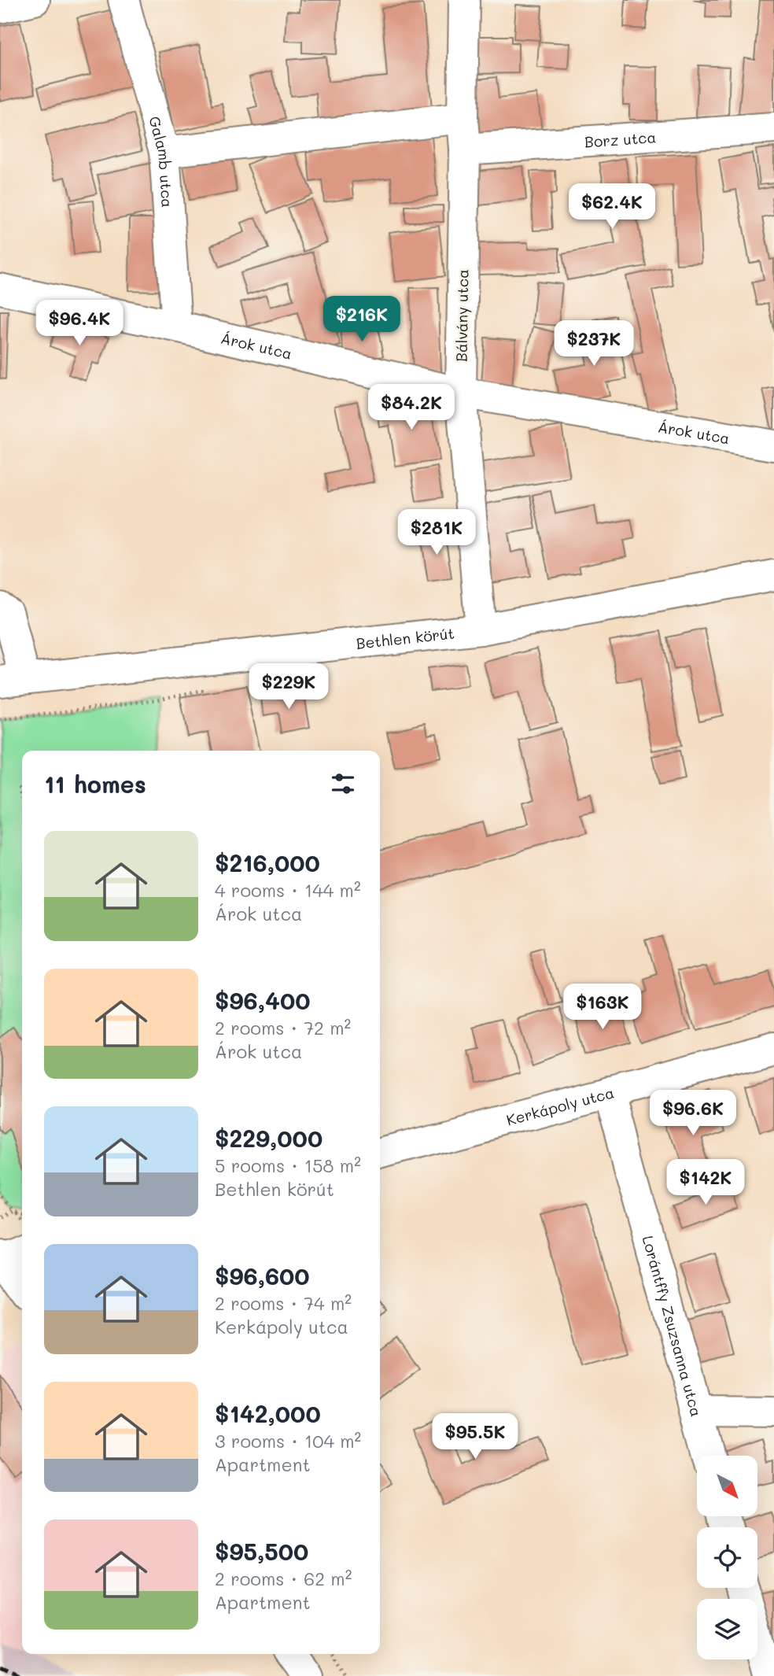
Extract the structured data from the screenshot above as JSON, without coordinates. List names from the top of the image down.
{
  "streets": {
    "street": [
      "Borz utca",
      "Galamb utca",
      "Bálvány utca",
      "Árok utca",
      "Bethlen körút",
      "Kerkápoly utca",
      "Lorántffy Zsuzsanna utca"
    ]
  },
  "crossings": [
    ["Borz utca", "Bálvány utca"],
    ["Galamb utca", "Árok utca"],
    ["Bálvány utca", "Árok utca"],
    ["Bálvány utca", "Bethlen körút"],
    ["Kerkápoly utca", "Lorántffy Zsuzsanna utca"]
  ],
  "north": "bottom right",
  "page": {
    "price": [
      "$62.4K",
      "$216K",
      "$96.4K",
      "$237K",
      "$84.2K",
      "$281K",
      "$229K",
      "$163K",
      "$96.6K",
      "$142K",
      "$95.5K"
    ],
    "heading": "11 homes",
    "list": [
      {
        "name": "$216,000",
        "note": "4 rooms · 144 m² · Árok utca"
      },
      {
        "name": "$96,400",
        "note": "2 rooms · 72 m² · Árok utca"
      },
      {
        "name": "$229,000",
        "note": "5 rooms · 158 m² · Bethlen körút"
      },
      {
        "name": "$96,600",
        "note": "2 rooms · 74 m² · Kerkápoly utca"
      },
      {
        "name": "$142,000",
        "note": "3 rooms · 104 m² · Apartment"
      },
      {
        "name": "$95,500",
        "note": "2 rooms · 62 m² · Apartment"
      }
    ]
  }
}
